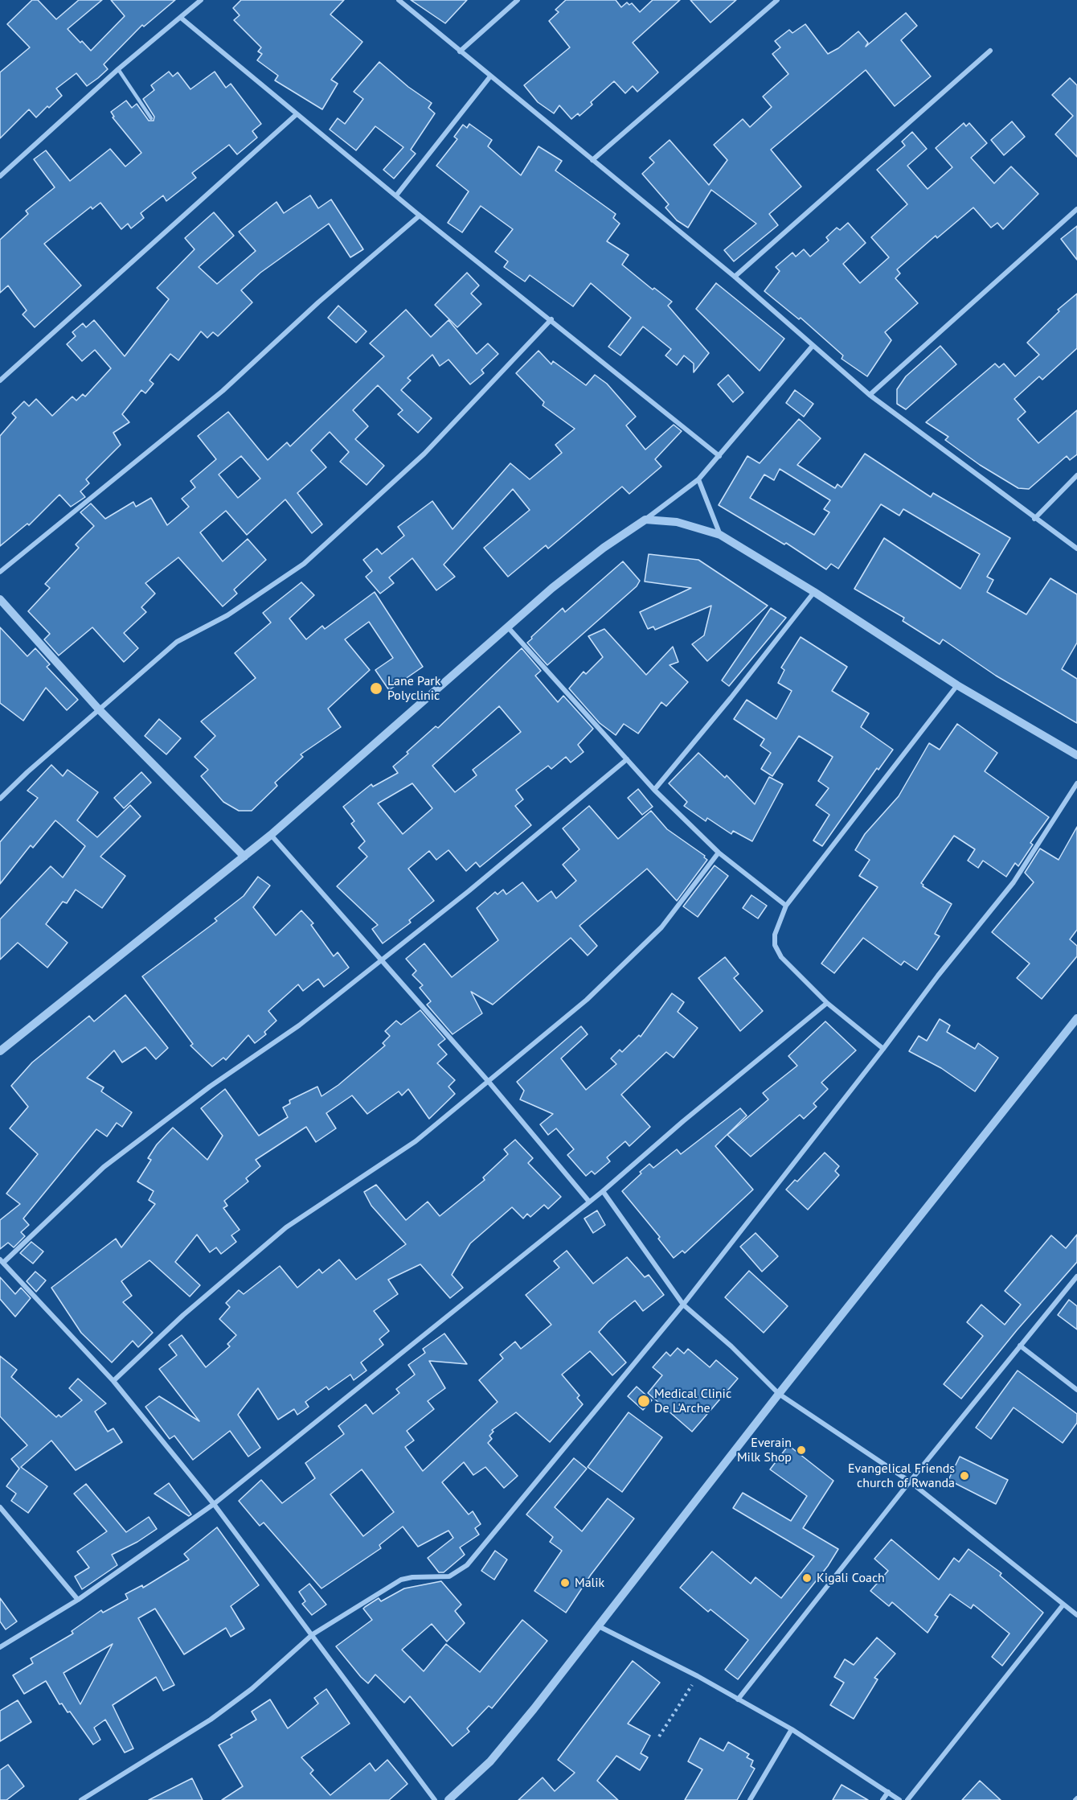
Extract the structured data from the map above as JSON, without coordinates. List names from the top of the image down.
{
  "places": [
    "Lane Park Polyclinic",
    "Medical Clinic De L'Arche",
    "Everain Milk Shop",
    "Evangelical Friends church of Rwanda",
    "Kigali Coach",
    "Malik"
  ]
}
